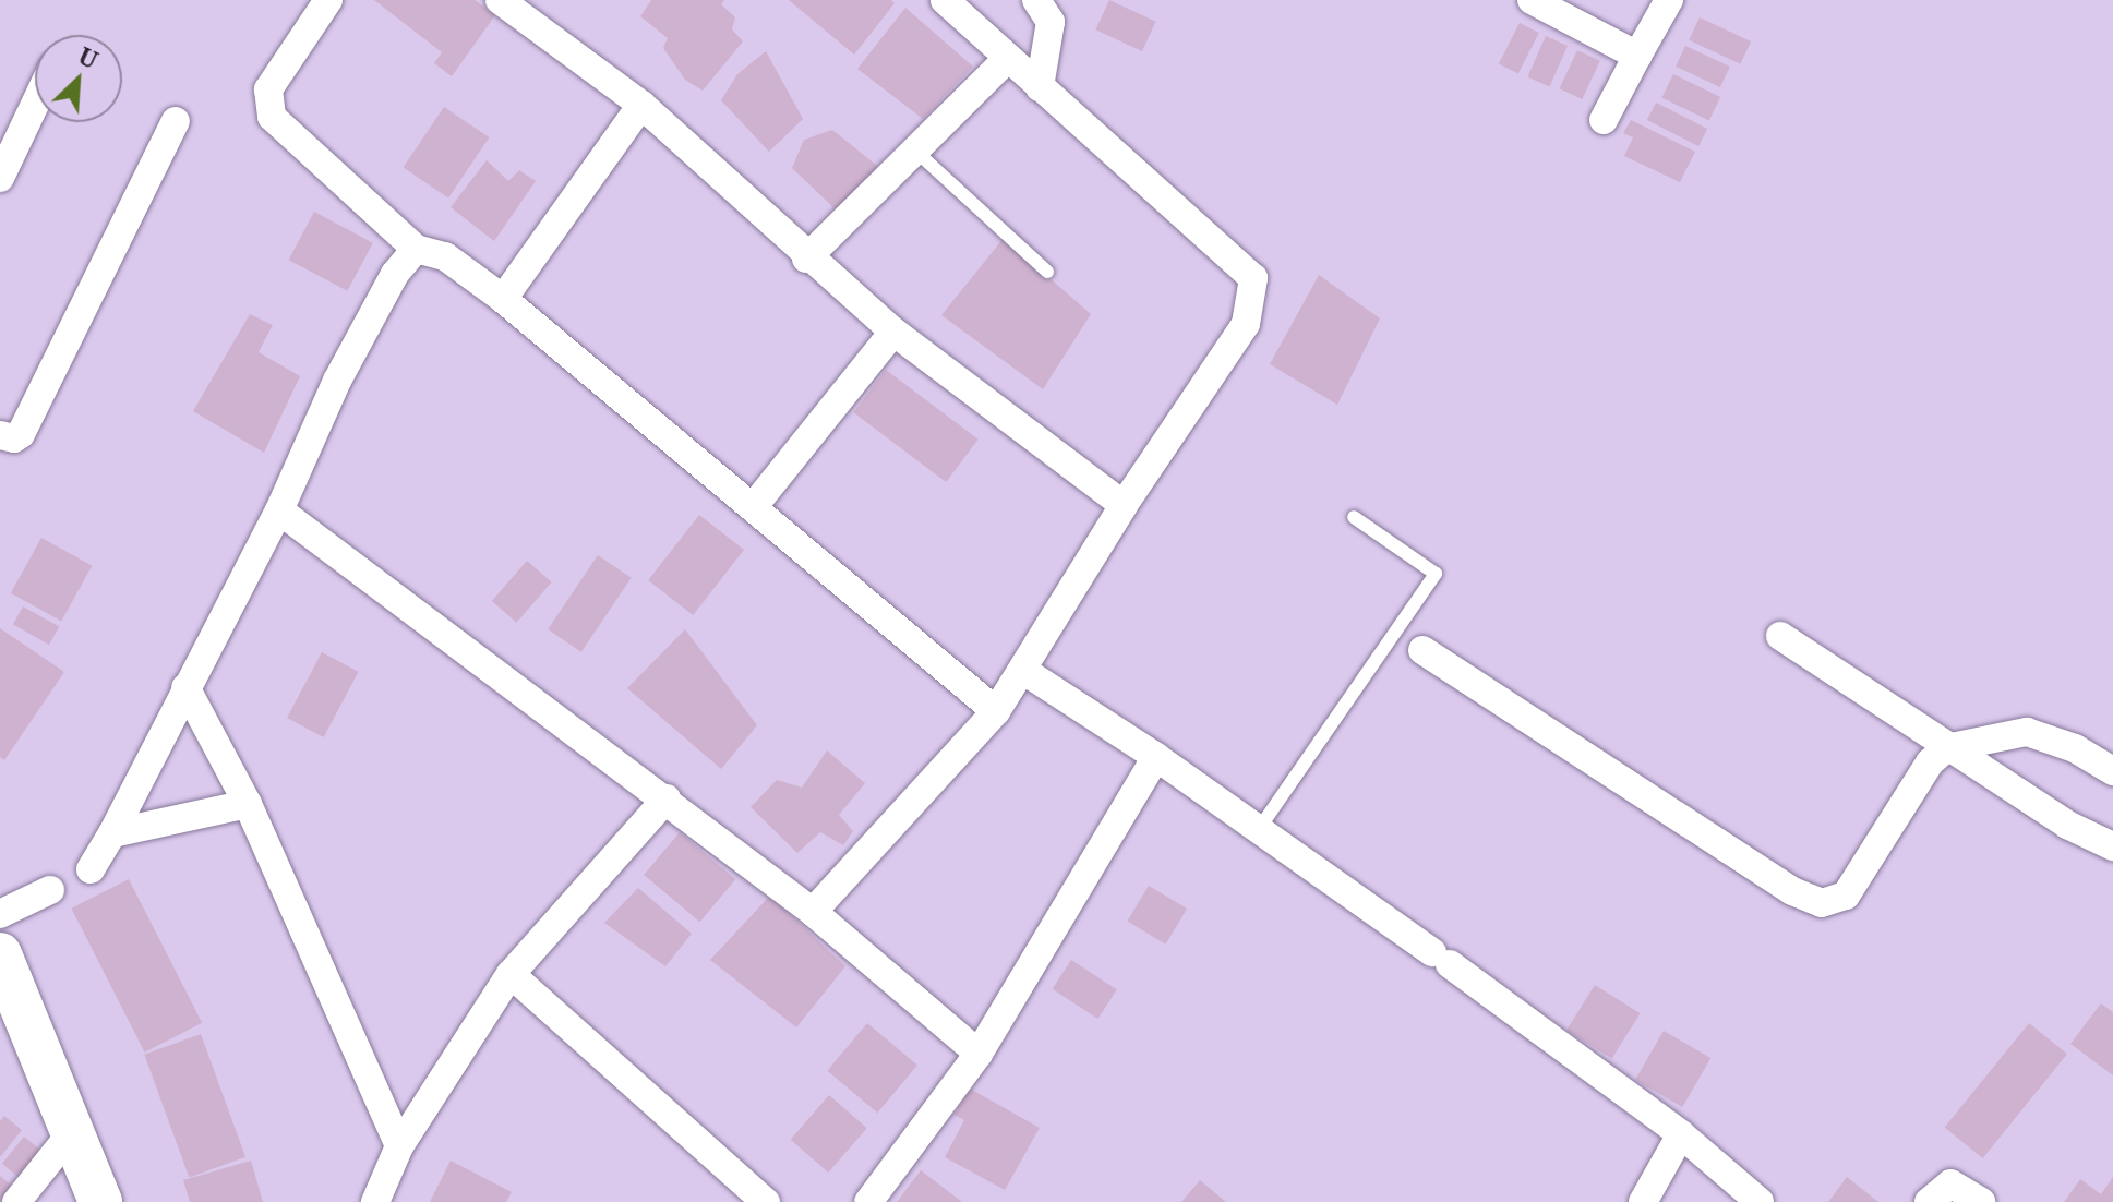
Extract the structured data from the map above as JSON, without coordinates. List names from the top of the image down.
{
  "north": "top right"
}
